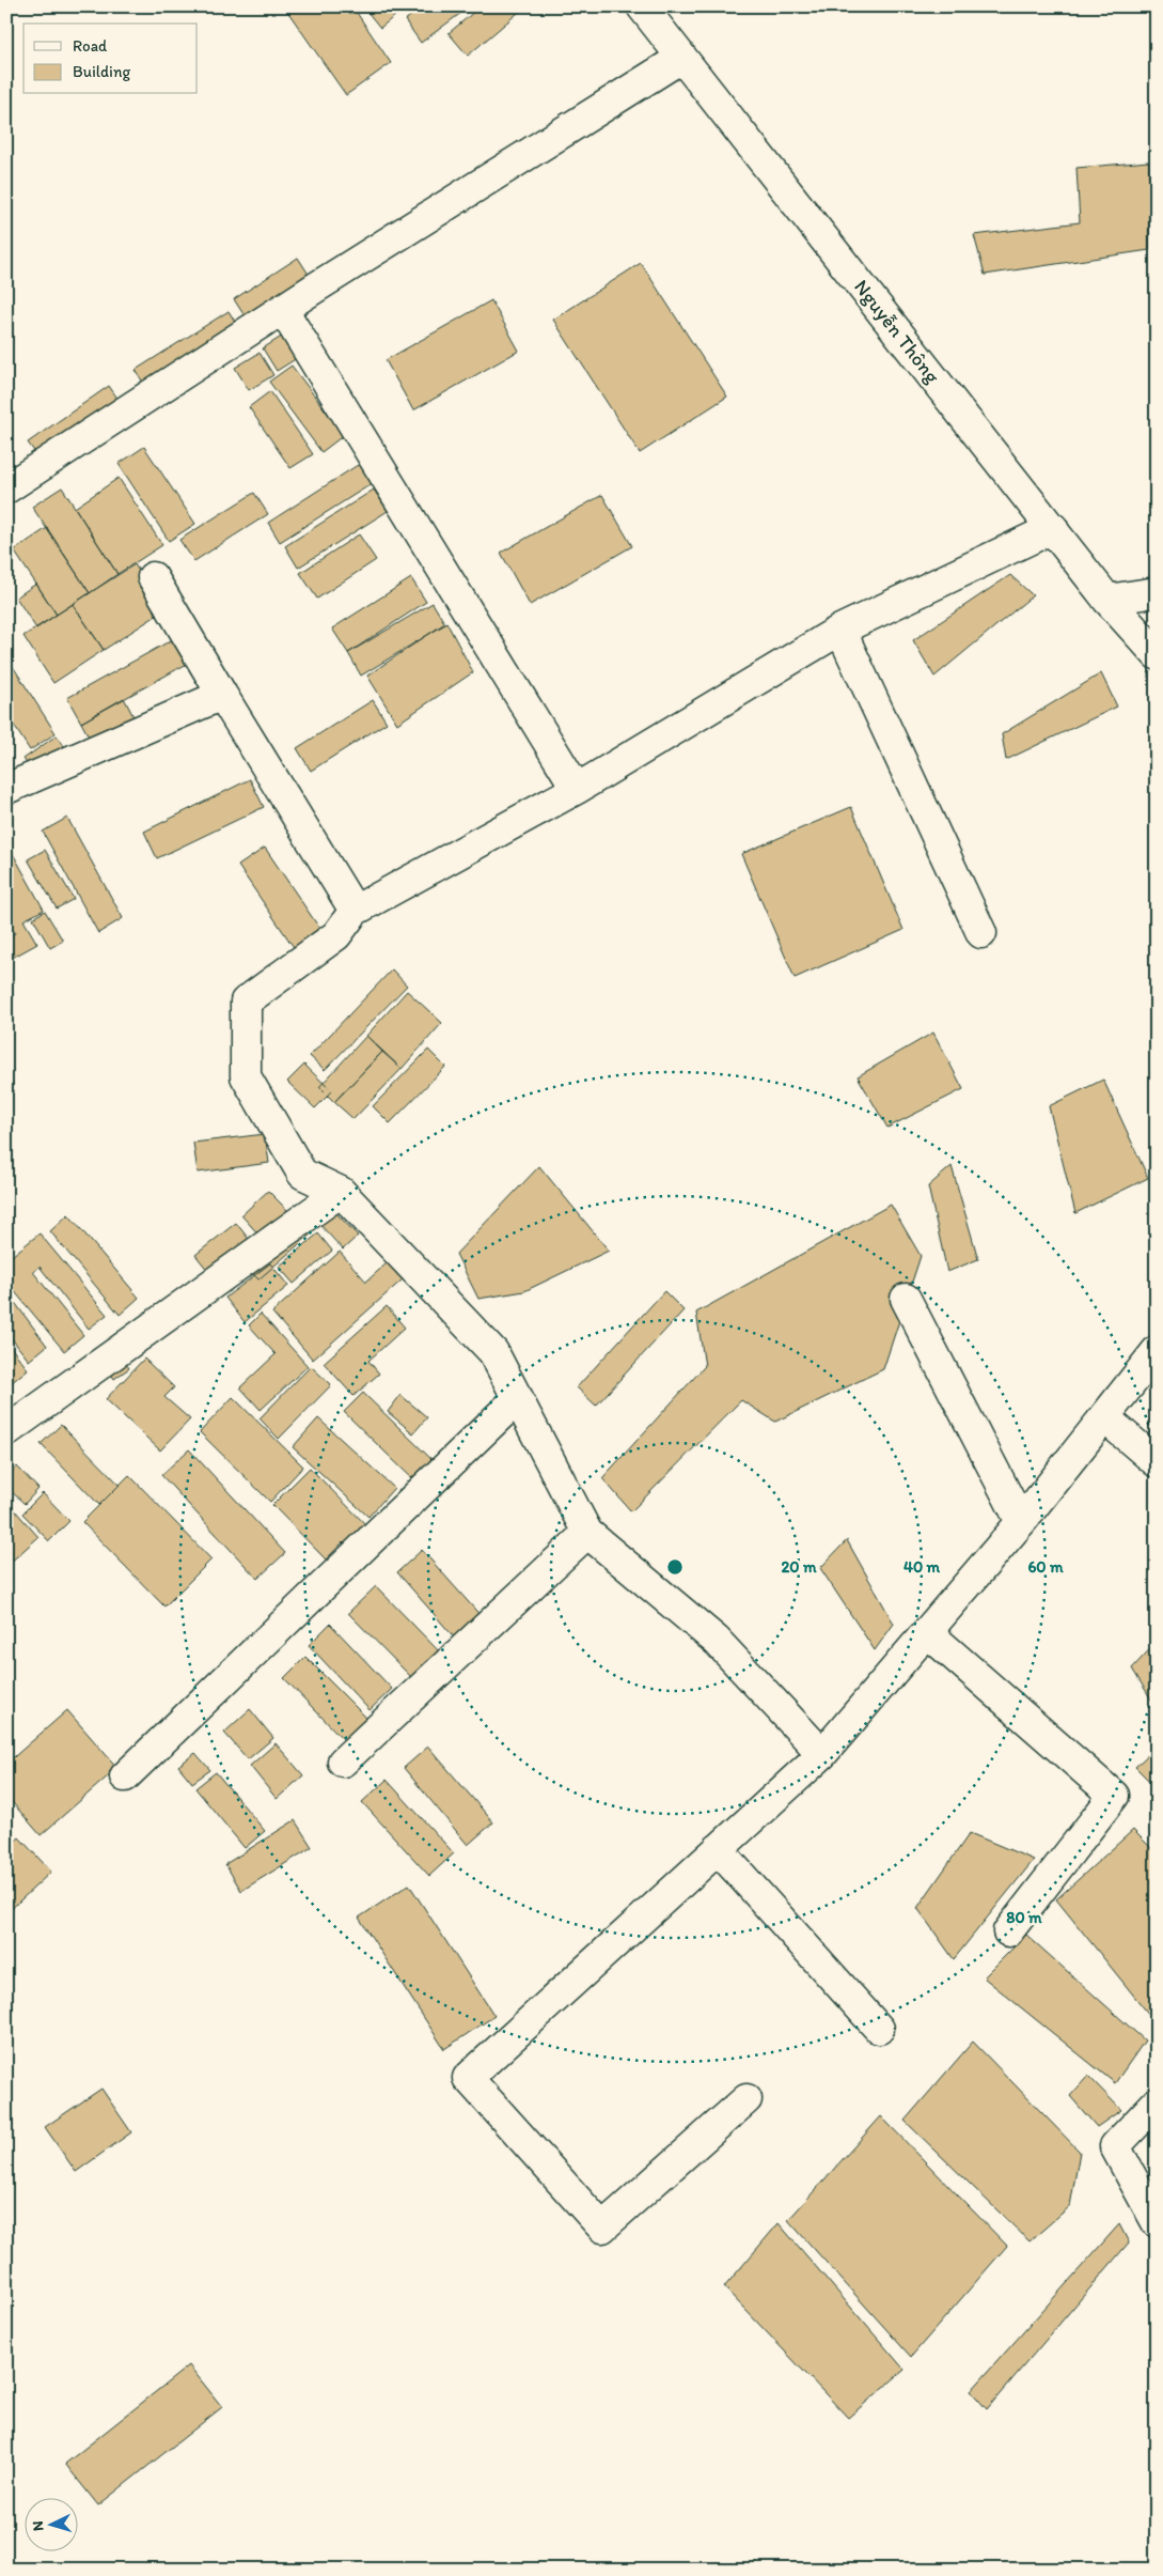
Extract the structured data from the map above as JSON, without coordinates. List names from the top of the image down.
{
  "streets": {
    "street": ["Nguyễn Thông"]
  },
  "legend": ["Road", "Building"],
  "north": "left",
  "rings": [
    "20 m",
    "40 m",
    "60 m",
    "80 m"
  ]
}
